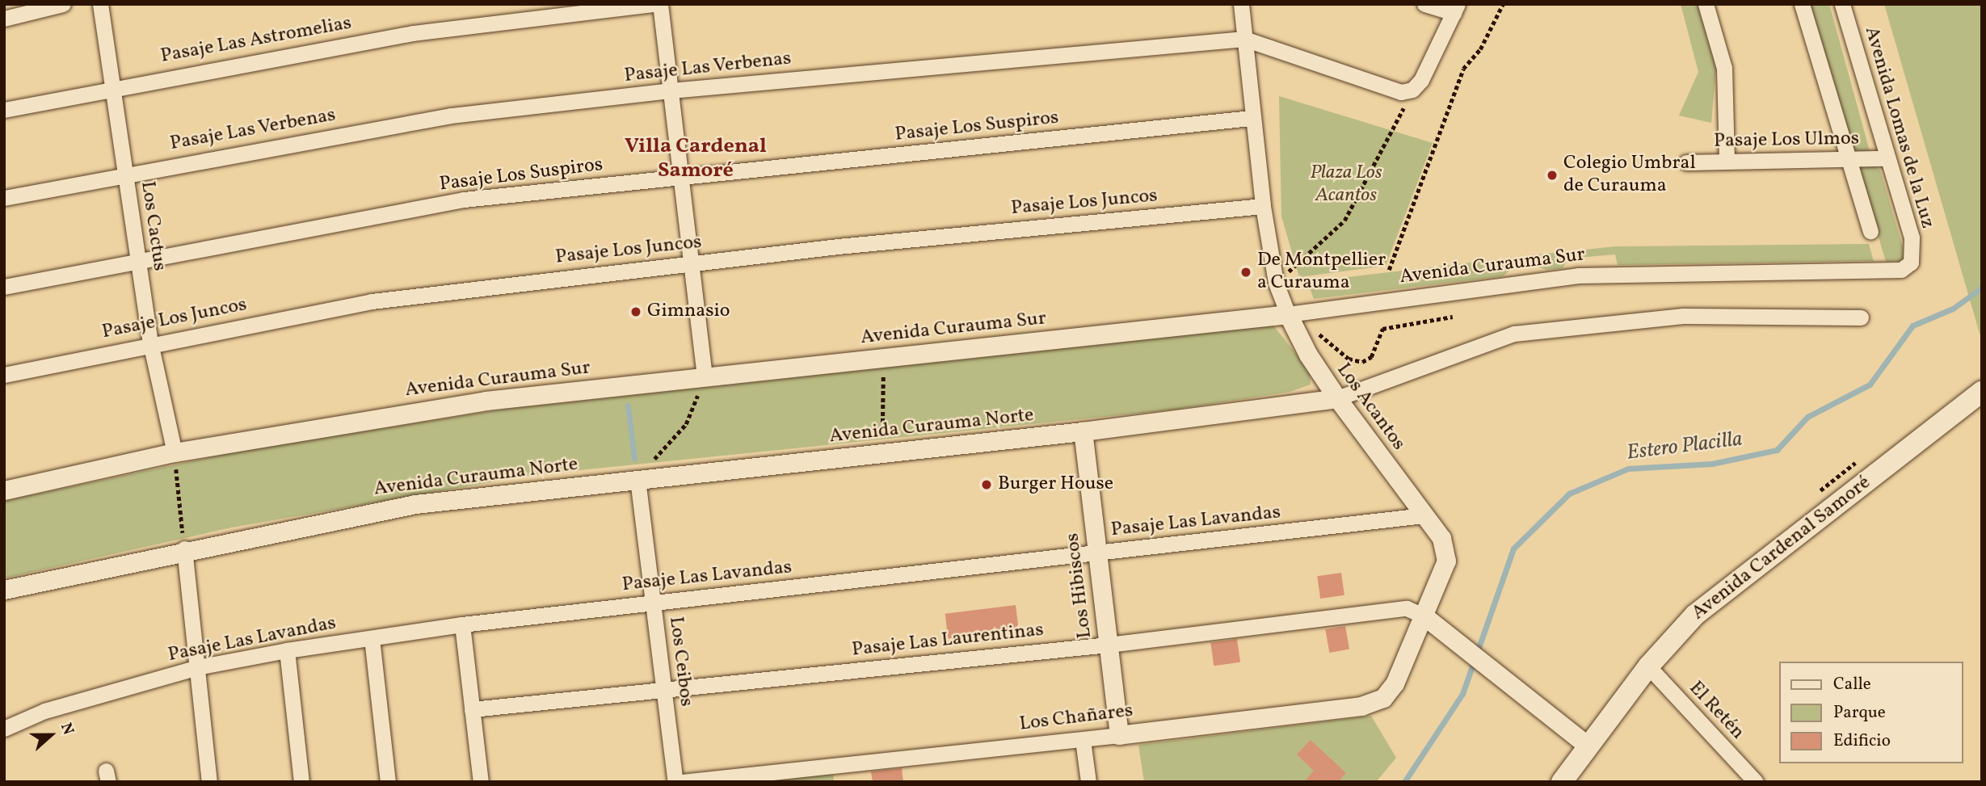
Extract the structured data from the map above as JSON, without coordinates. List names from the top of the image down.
{
  "streets": {
    "main road": ["Avenida Cardenal Samoré"],
    "street": [
      "Pasaje Las Astromelias",
      "Pasaje Las Verbenas",
      "Pasaje Los Suspiros",
      "Avenida Lomas de la Luz",
      "Pasaje Los Ulmos",
      "Pasaje Los Juncos",
      "Los Cactus",
      "Avenida Curauma Sur",
      "Los Acantos",
      "Avenida Curauma Norte",
      "Pasaje Las Lavandas",
      "Los Hibiscos",
      "Pasaje Las Laurentinas",
      "Los Ceibos",
      "El Retén",
      "Los Chañares"
    ]
  },
  "crossings": [
    ["Pasaje Las Astromelias", "Los Cactus"],
    ["Pasaje Las Verbenas", "Los Cactus"],
    ["Pasaje Las Verbenas", "Los Acantos"],
    ["Pasaje Los Suspiros", "Los Cactus"],
    ["Pasaje Los Suspiros", "Los Acantos"],
    ["Avenida Lomas de la Luz", "Pasaje Los Ulmos"],
    ["Avenida Lomas de la Luz", "Avenida Curauma Sur"],
    ["Pasaje Los Juncos", "Los Cactus"],
    ["Pasaje Los Juncos", "Los Acantos"],
    ["Los Cactus", "Avenida Curauma Sur"],
    ["Avenida Curauma Sur", "Los Acantos"],
    ["Los Acantos", "Avenida Curauma Norte"],
    ["Los Acantos", "Pasaje Las Lavandas"],
    ["Los Acantos", "Pasaje Las Laurentinas"],
    ["Los Acantos", "Los Chañares"],
    ["Avenida Curauma Norte", "Los Hibiscos"],
    ["Avenida Curauma Norte", "Los Ceibos"],
    ["Pasaje Las Lavandas", "Los Hibiscos"],
    ["Pasaje Las Lavandas", "Los Ceibos"],
    ["Avenida Cardenal Samoré", "El Retén"],
    ["Los Hibiscos", "Pasaje Las Laurentinas"],
    ["Los Hibiscos", "Los Chañares"],
    ["Pasaje Las Laurentinas", "Los Ceibos"],
    ["Pasaje Las Laurentinas", "Los Chañares"]
  ],
  "districts": ["Villa Cardenal Samoré"],
  "water": ["Estero Placilla"],
  "parks": ["Plaza Los Acantos"],
  "places": [
    "Colegio Umbral de Curauma",
    "De Montpellier a Curauma",
    "Gimnasio",
    "Burger House"
  ],
  "legend": ["Calle", "Parque", "Edificio"],
  "north": "right"
}
